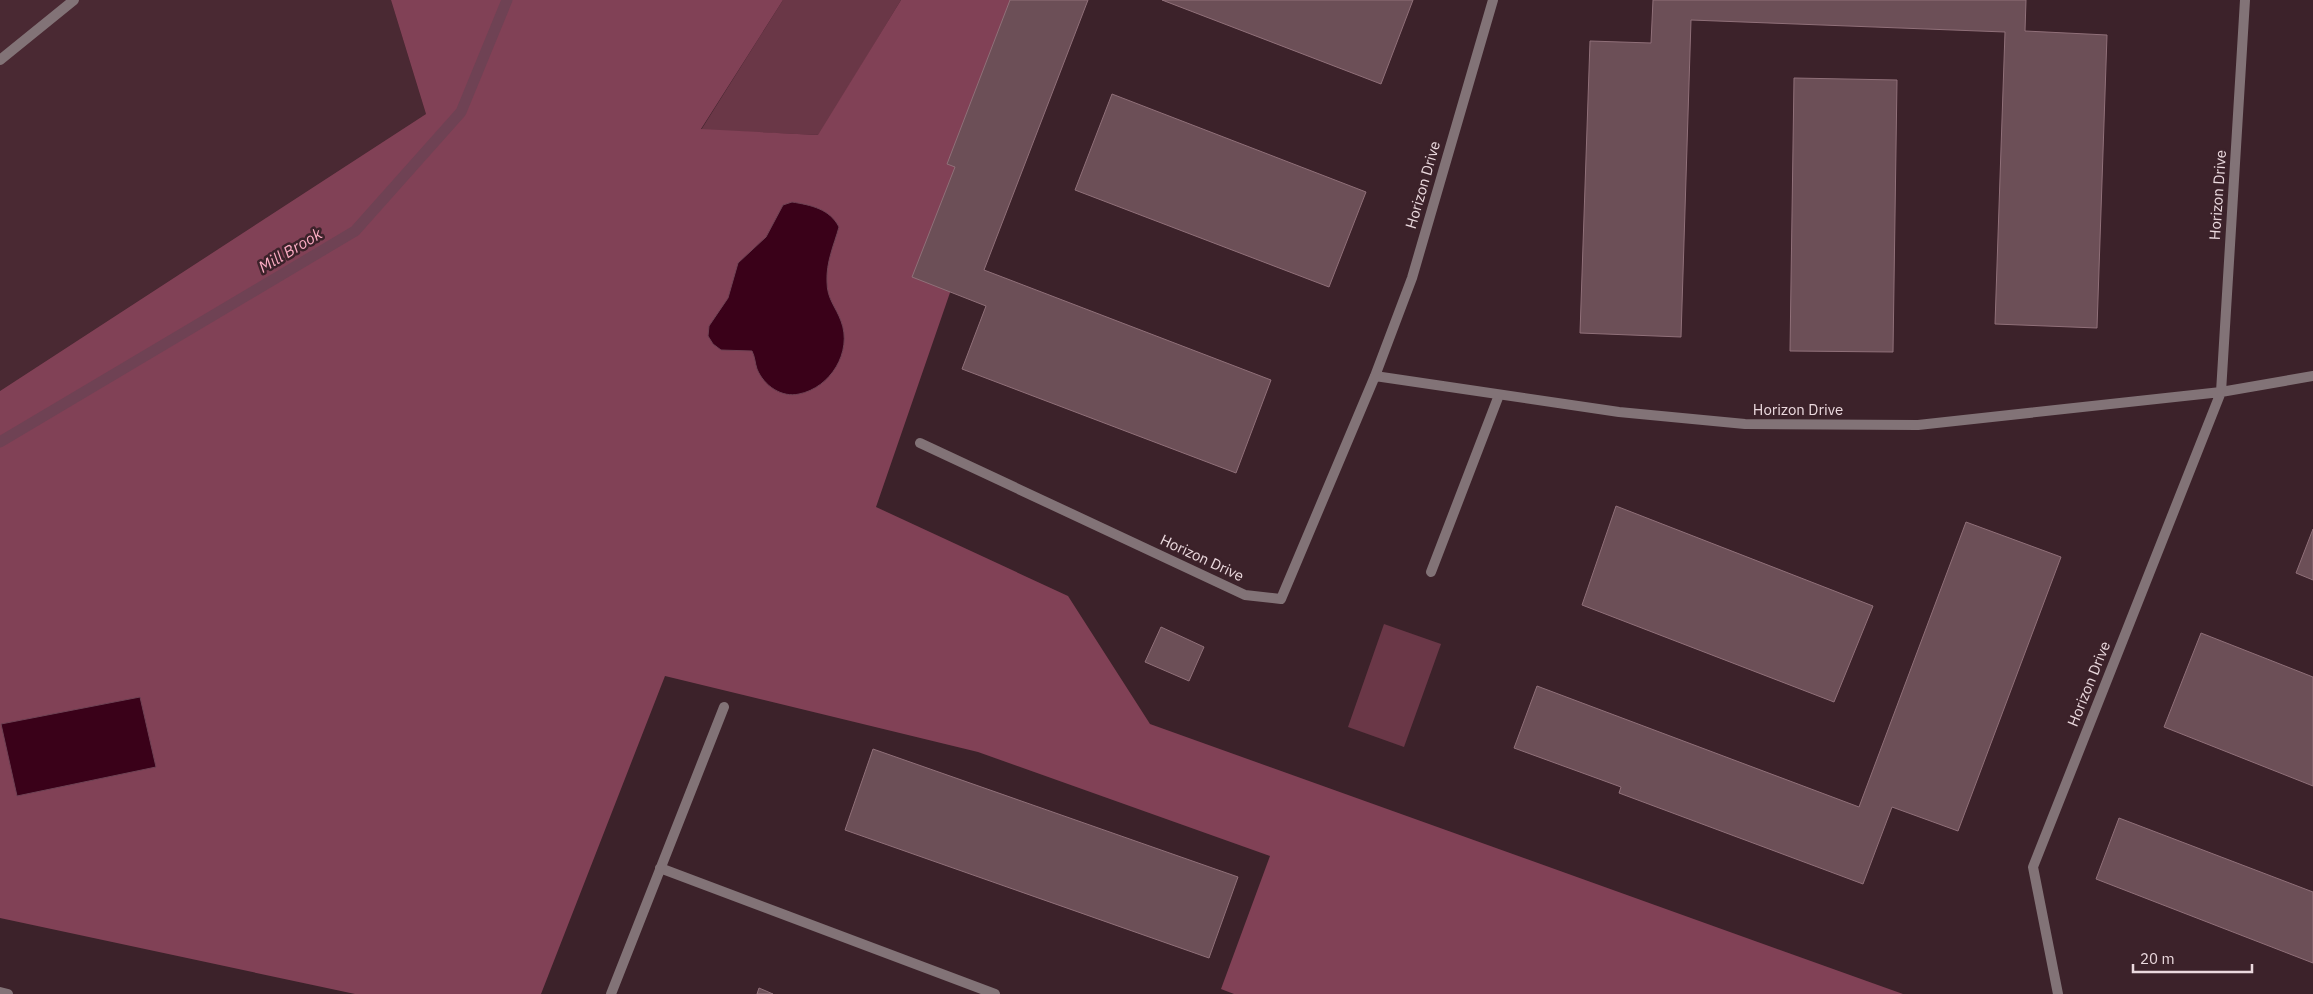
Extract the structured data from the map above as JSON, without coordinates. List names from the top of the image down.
{
  "streets": {
    "street": ["Horizon Drive"]
  },
  "water": ["Mill Brook"],
  "scale_bar": "20 m"
}
